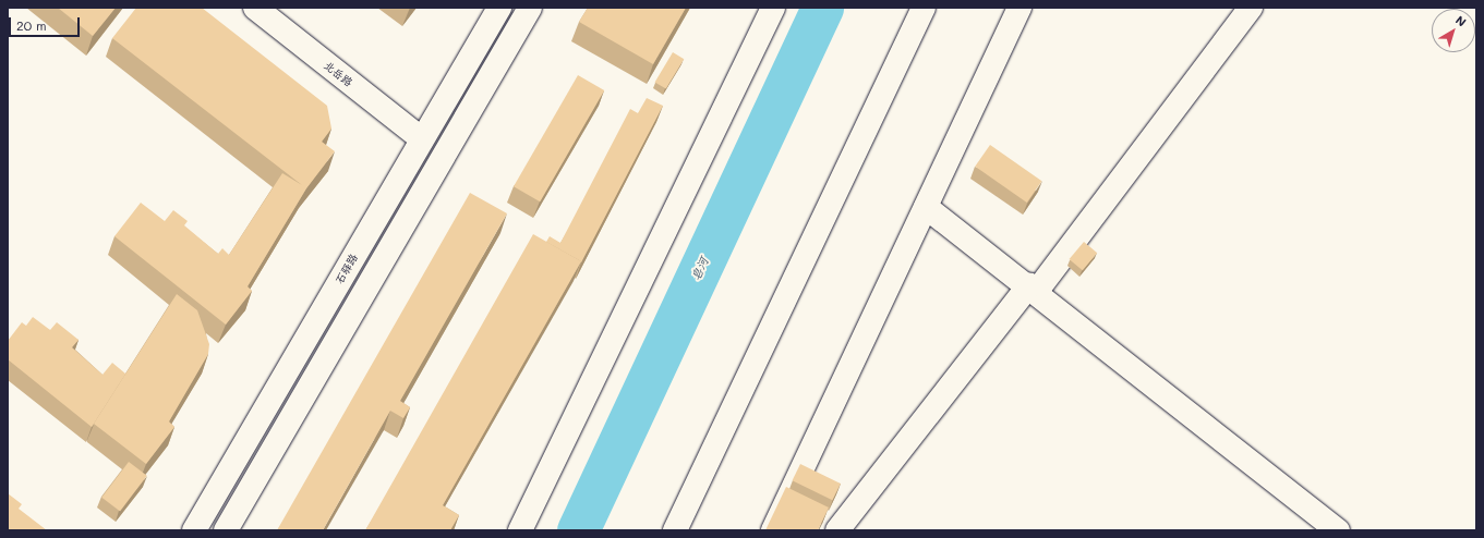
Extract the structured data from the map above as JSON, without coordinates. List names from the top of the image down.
{
  "streets": {
    "street": ["北岳路", "石驿路"]
  },
  "crossings": [
    ["北岳路", "石驿路"]
  ],
  "water": ["皂河"],
  "scale_bar": "20 m",
  "north": "top right"
}
